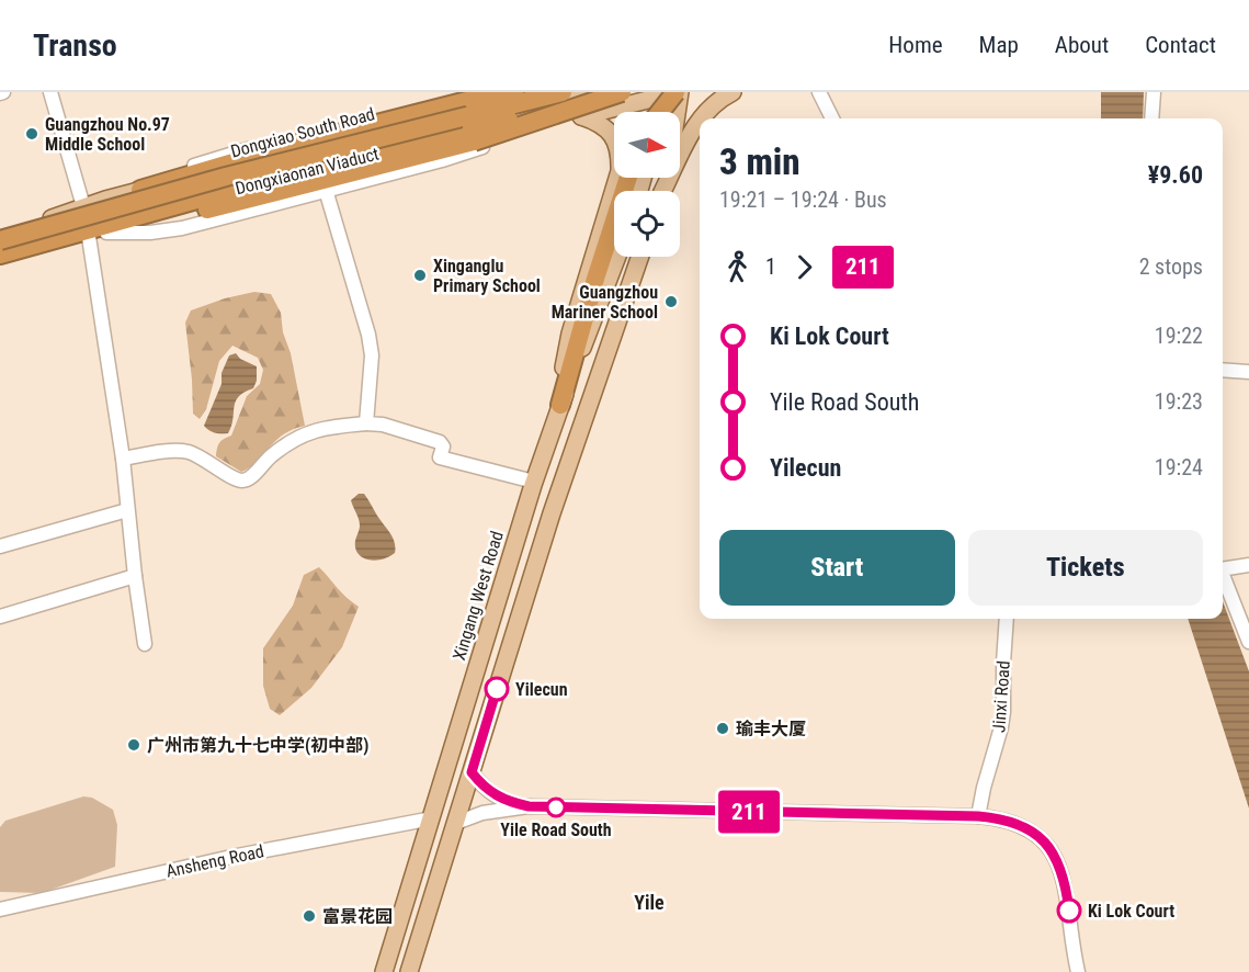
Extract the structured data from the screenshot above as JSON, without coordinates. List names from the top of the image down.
{
  "streets": {
    "highway": ["Dongxiaonan Viaduct"],
    "main road": ["Dongxiao South Road", "Xingang West Road"],
    "street": ["Jinxi Road", "Ansheng Road"]
  },
  "crossings": [
    ["Xingang West Road", "Ansheng Road"]
  ],
  "districts": ["Yile"],
  "places": [
    "Guangzhou No.97 Middle School",
    "Xinganglu Primary School",
    "Guangzhou Mariner School",
    "Yilecun",
    "瑜丰大厦",
    "广州市第九十七中学(初中部)",
    "Yile Road South",
    "Ki Lok Court",
    "富景花园"
  ],
  "lines": ["bus line 211"],
  "north": "right",
  "page": {
    "header": "Transo",
    "nav": [
      "Home",
      "Map",
      "About",
      "Contact"
    ],
    "on_map": "211",
    "heading": ["3 min", "19:21 – 19:24 · Bus", "¥9.60"],
    "legs": ["1", "211", "2 stops"],
    "list": [
      {
        "name": "Ki Lok Court",
        "value": "19:22"
      },
      {
        "name": "Yile Road South",
        "value": "19:23"
      },
      {
        "name": "Yilecun",
        "value": "19:24"
      }
    ],
    "buttons": ["Start", "Tickets"]
  }
}
